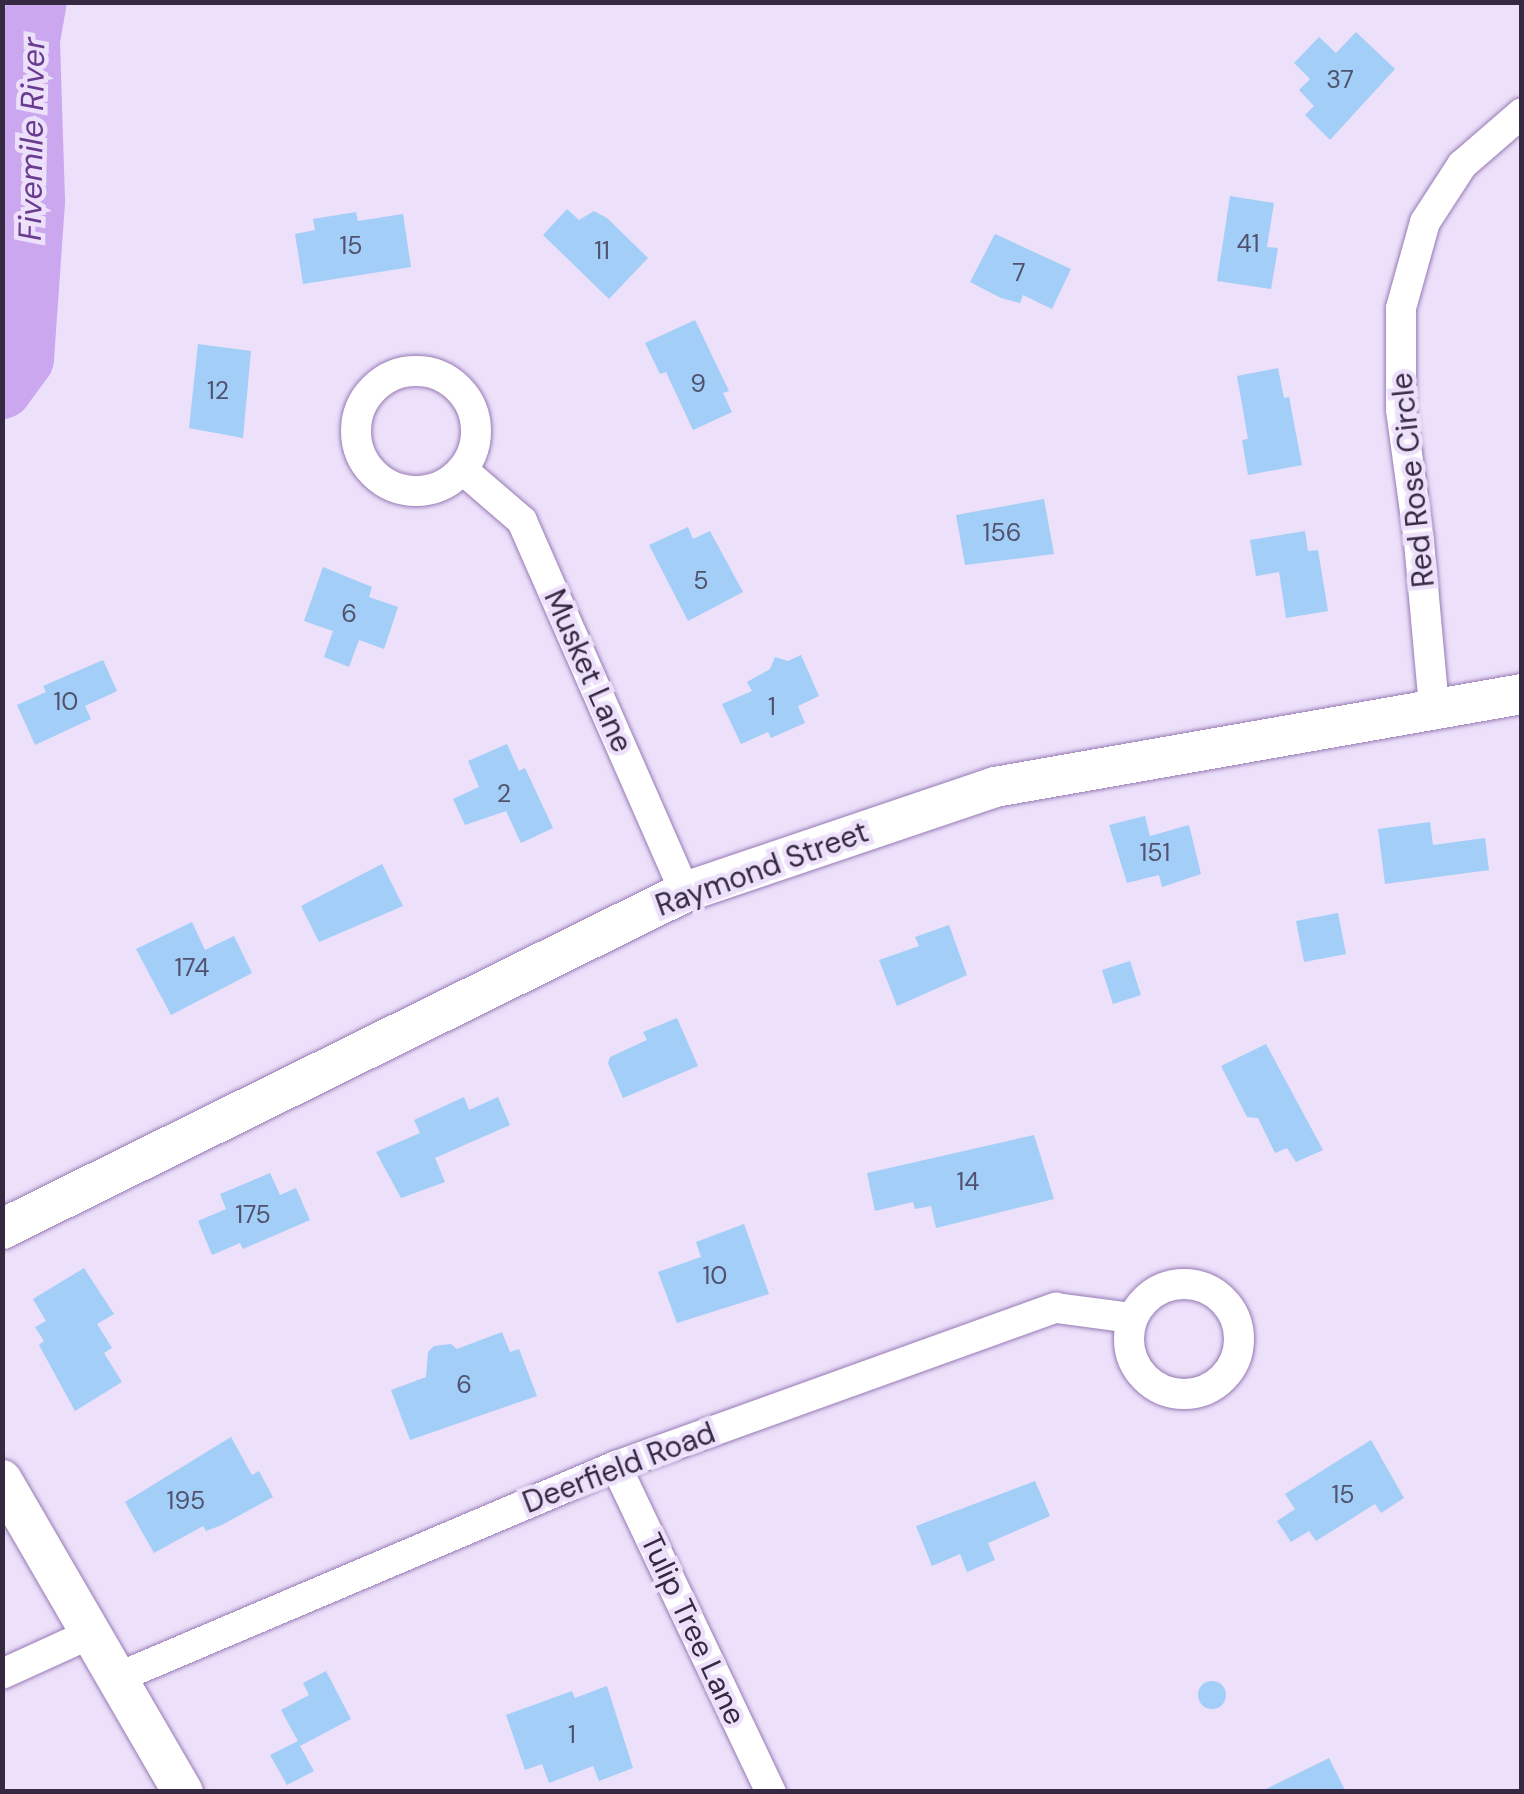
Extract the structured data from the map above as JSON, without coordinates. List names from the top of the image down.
{
  "streets": {
    "street": [
      "Red Rose Circle",
      "Musket Lane",
      "Raymond Street",
      "Deerfield Road",
      "Tulip Tree Lane"
    ]
  },
  "crossings": [
    ["Red Rose Circle", "Raymond Street"],
    ["Musket Lane", "Raymond Street"],
    ["Deerfield Road", "Tulip Tree Lane"]
  ],
  "water": ["Fivemile River"],
  "house_numbers": [
    "37",
    "41",
    "15",
    "11",
    "7",
    "9",
    "12",
    "156",
    "5",
    "6",
    "10",
    "1",
    "2",
    "151",
    "174",
    "14",
    "175",
    "10",
    "6",
    "15",
    "195",
    "1"
  ]
}
